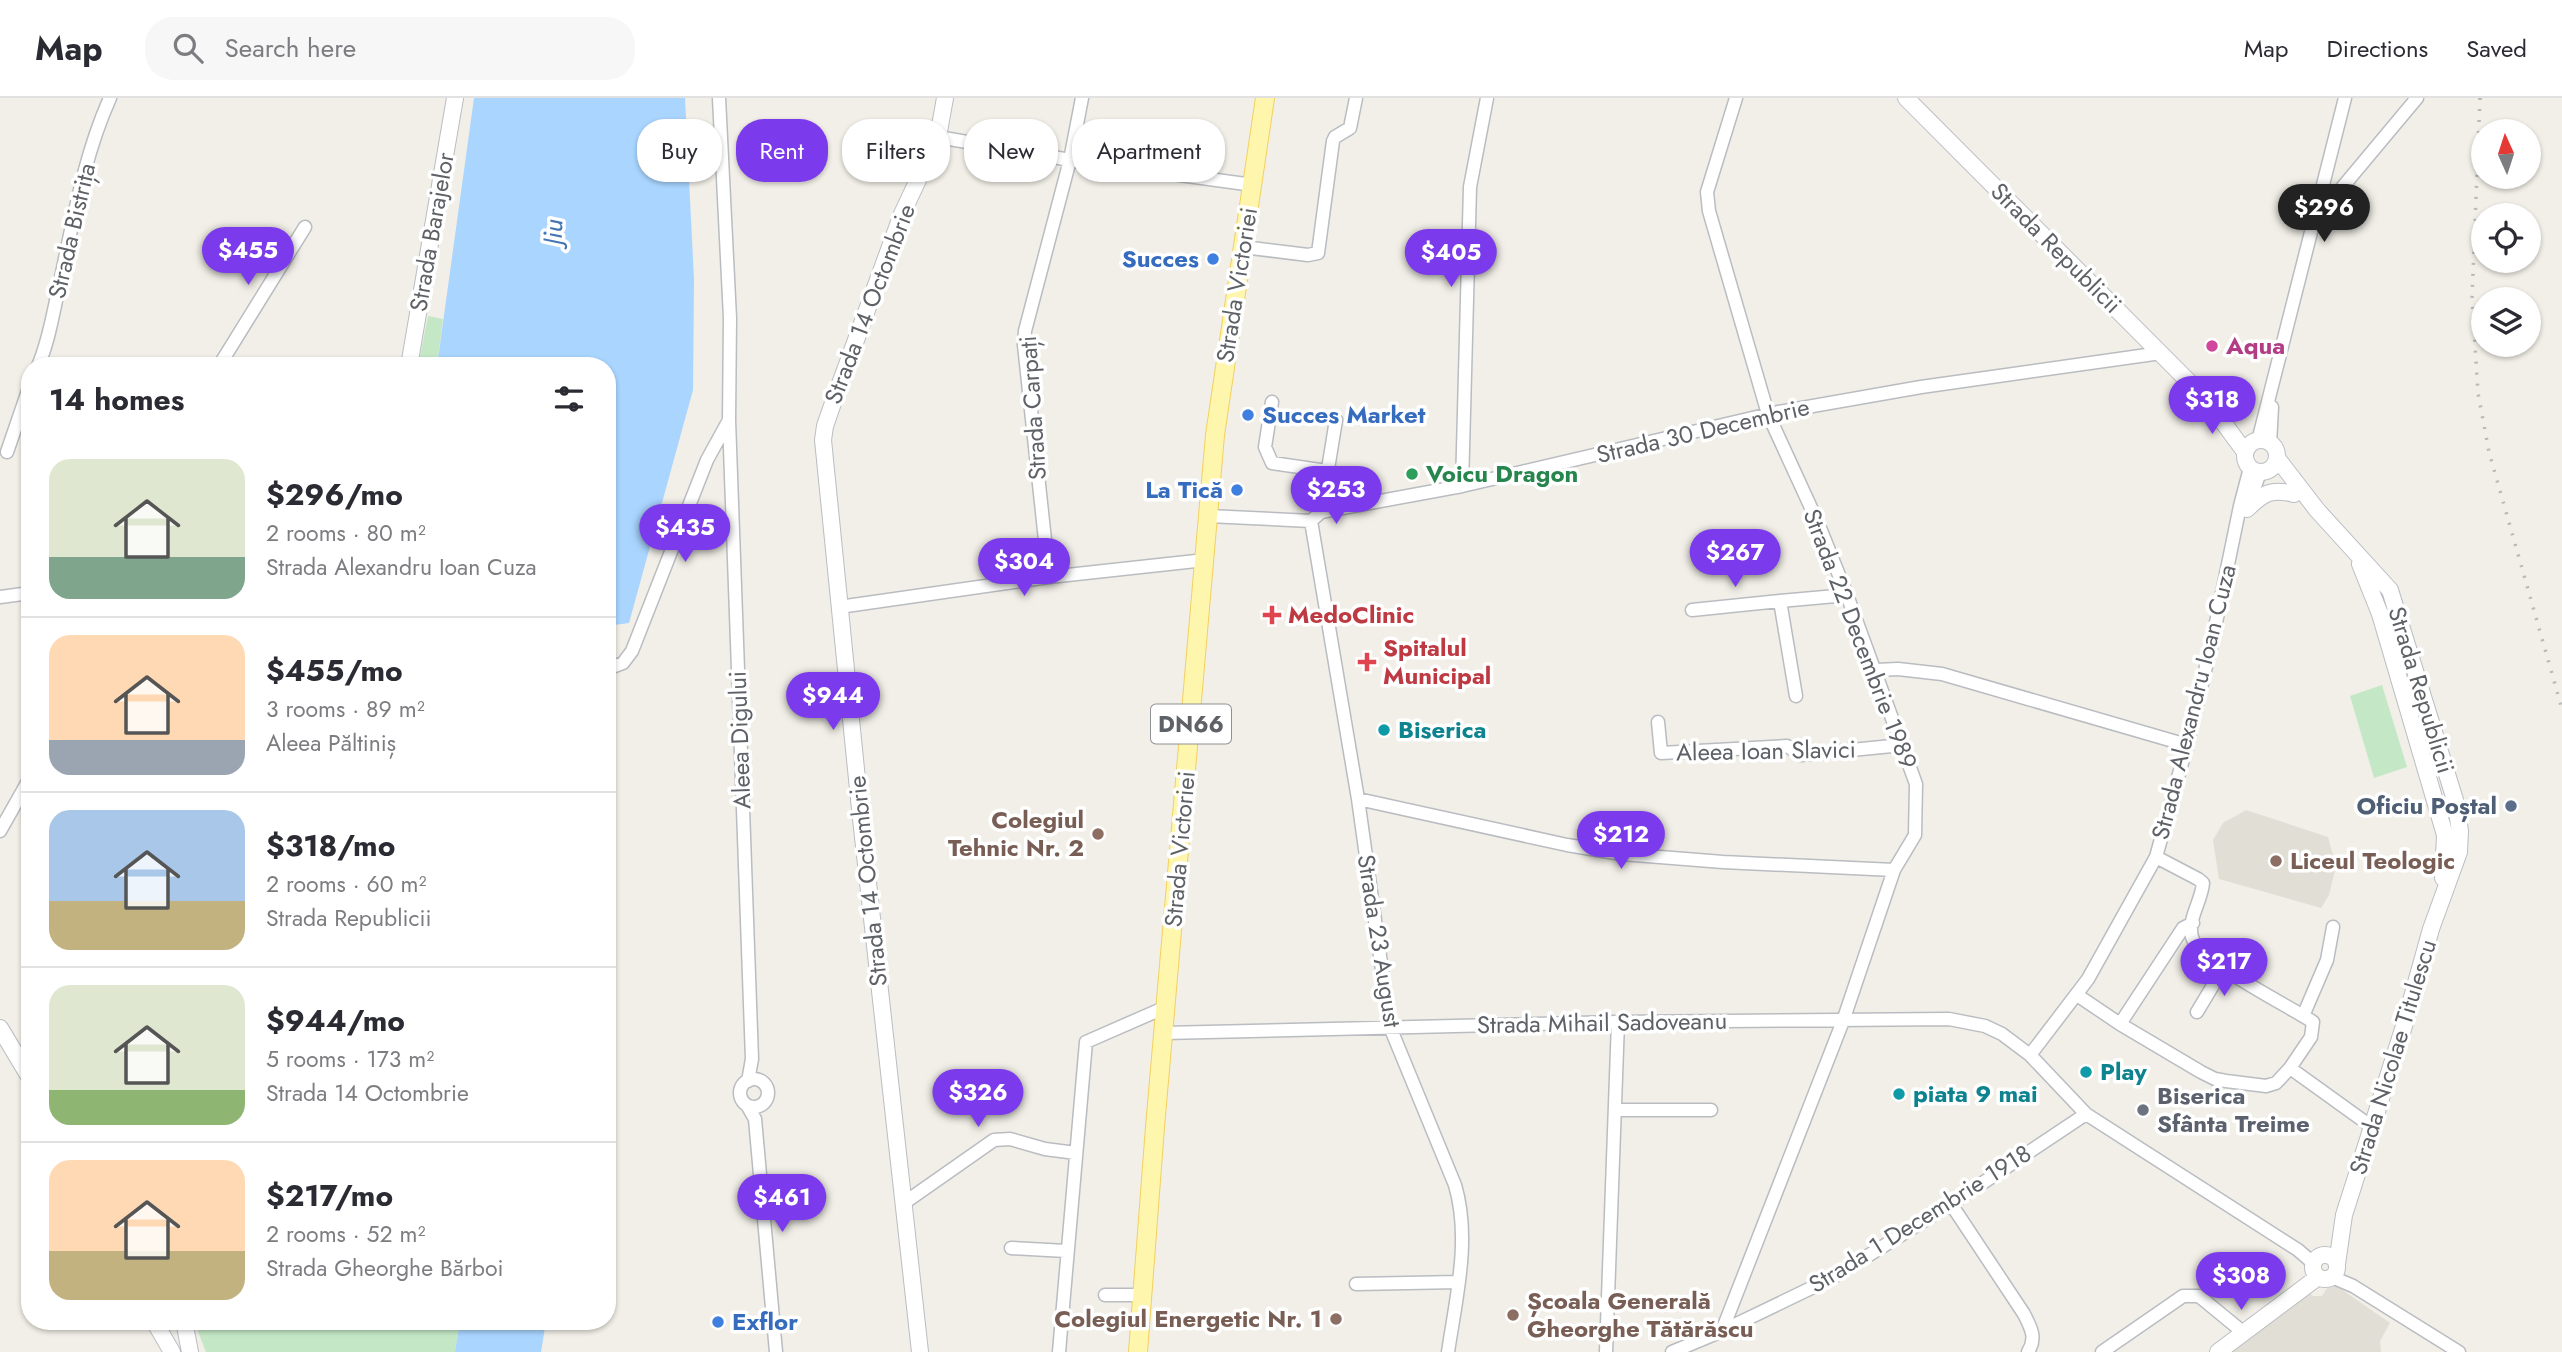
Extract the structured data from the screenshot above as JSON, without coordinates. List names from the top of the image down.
{
  "streets": {
    "main road": [
      "Strada Barajelor",
      "Strada Republicii",
      "Strada Victoriei",
      "Strada 14 Octombrie",
      "DN66",
      "Strada Nicolae Titulescu"
    ],
    "street": [
      "Strada Bistrița",
      "Strada Carpați",
      "Strada 30 Decembrie",
      "Strada 22 Decembrie 1989",
      "Strada Alexandru Ioan Cuza",
      "Aleea Digului",
      "Aleea Ioan Slavici",
      "Strada 23 August",
      "Strada Mihail Sadoveanu",
      "Strada 1 Decembrie 1918"
    ]
  },
  "crossings": [
    ["Strada Republicii", "Strada 30 Decembrie"],
    ["Strada Republicii", "Strada Alexandru Ioan Cuza"],
    ["Strada Republicii", "Strada Nicolae Titulescu"],
    ["Strada Victoriei", "Strada 30 Decembrie"],
    ["Strada Victoriei", "Strada Mihail Sadoveanu"],
    ["Strada 30 Decembrie", "Strada 22 Decembrie 1989"],
    ["Strada 30 Decembrie", "Strada 23 August"],
    ["Strada 22 Decembrie 1989", "Aleea Ioan Slavici"],
    ["Strada 22 Decembrie 1989", "Strada Mihail Sadoveanu"],
    ["Strada 22 Decembrie 1989", "Strada 1 Decembrie 1918"],
    ["Strada Alexandru Ioan Cuza", "Strada Mihail Sadoveanu"],
    ["Strada 23 August", "Strada Mihail Sadoveanu"]
  ],
  "water": ["Jiu"],
  "places": {
    "other": [
      "Succes",
      "Aqua",
      "Succes Market",
      "Voicu Dragon",
      "La Tică",
      "Biserica",
      "Oficiu Poștal",
      "Colegiul Tehnic Nr. 2",
      "Liceul Teologic",
      "Play",
      "piata 9 mai",
      "Biserica Sfânta Treime",
      "Școala Generală Gheorghe Tătărăscu",
      "Colegiul Energetic Nr. 1",
      "Exflor"
    ],
    "health": ["MedoClinic", "Spitalul Municipal"]
  },
  "north": "top",
  "page": {
    "header": "Map",
    "search": "Search here",
    "nav": ["Map", "Directions", "Saved"],
    "chip": [
      "Buy",
      "Rent",
      "Filters",
      "New",
      "Apartment"
    ],
    "price": [
      "$296",
      "$455",
      "$405",
      "$318",
      "$253",
      "$435",
      "$267",
      "$304",
      "$944",
      "$212",
      "$217",
      "$326",
      "$461",
      "$308"
    ],
    "heading": "14 homes",
    "list": [
      {
        "name": "$296/mo",
        "note": "2 rooms · 80 m² · Strada Alexandru Ioan Cuza"
      },
      {
        "name": "$455/mo",
        "note": "3 rooms · 89 m² · Aleea Păltiniș"
      },
      {
        "name": "$318/mo",
        "note": "2 rooms · 60 m² · Strada Republicii"
      },
      {
        "name": "$944/mo",
        "note": "5 rooms · 173 m² · Strada 14 Octombrie"
      },
      {
        "name": "$217/mo",
        "note": "2 rooms · 52 m² · Strada Gheorghe Bărboi"
      }
    ]
  }
}
